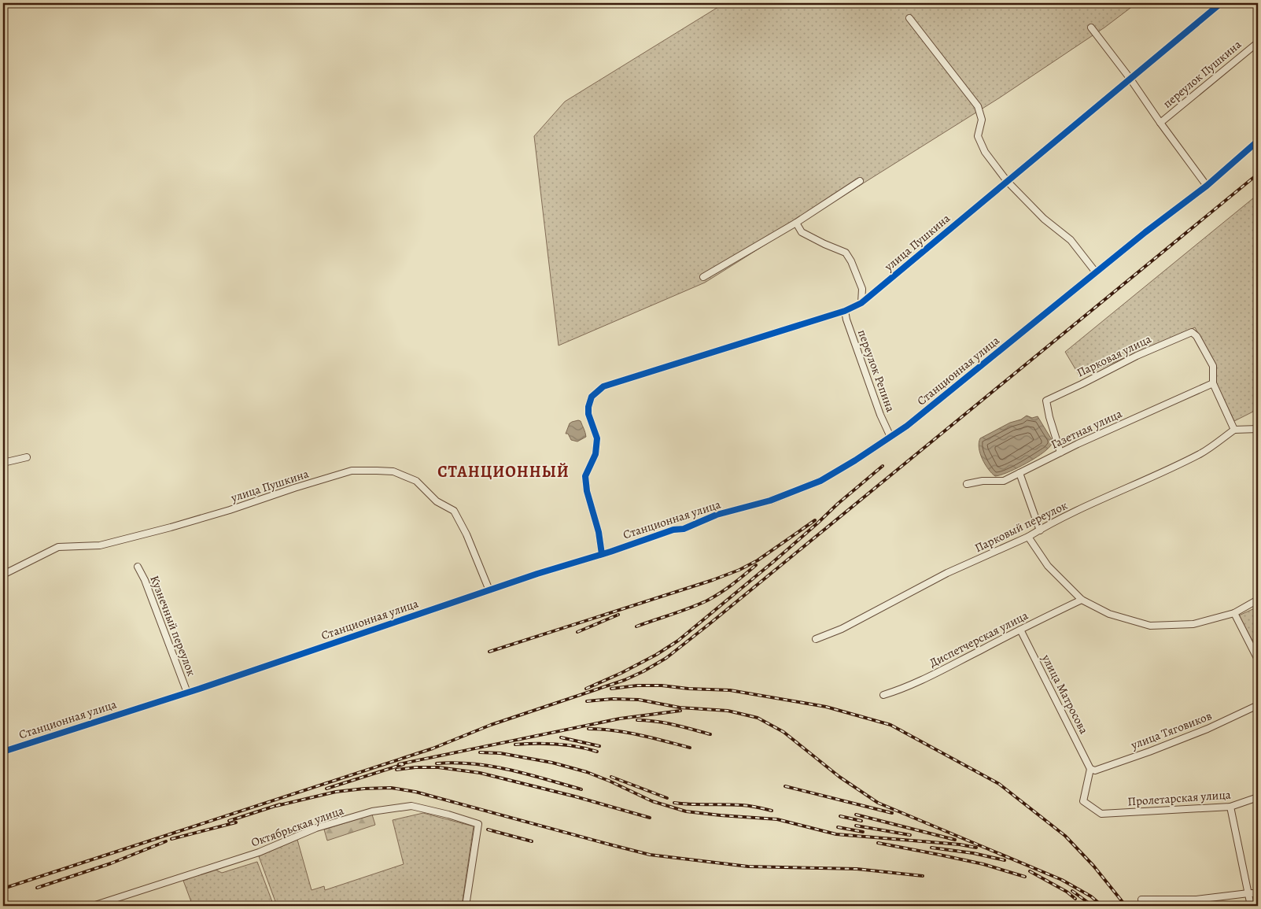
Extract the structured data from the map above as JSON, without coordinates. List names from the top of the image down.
{
  "streets": {
    "street": [
      "переулок Пушкина",
      "улица Пушкина",
      "Парковая улица",
      "переулок Репина",
      "Станционная улица",
      "Газетная улица",
      "Парковый переулок",
      "Кузнечный переулок",
      "Диспетчерская улица",
      "улица Матросова",
      "улица Тяговиков",
      "Пролетарская улица",
      "Октябрьская улица"
    ]
  },
  "crossings": [
    ["улица Пушкина", "переулок Репина"],
    ["улица Пушкина", "Станционная улица"],
    ["Парковая улица", "Газетная улица"],
    ["переулок Репина", "Станционная улица"],
    ["Станционная улица", "Кузнечный переулок"],
    ["Диспетчерская улица", "улица Матросова"],
    ["улица Матросова", "улица Тяговиков"],
    ["улица Матросова", "Пролетарская улица"],
    ["улица Тяговиков", "Пролетарская улица"]
  ],
  "districts": ["СТАНЦИОННЫЙ"]
}
